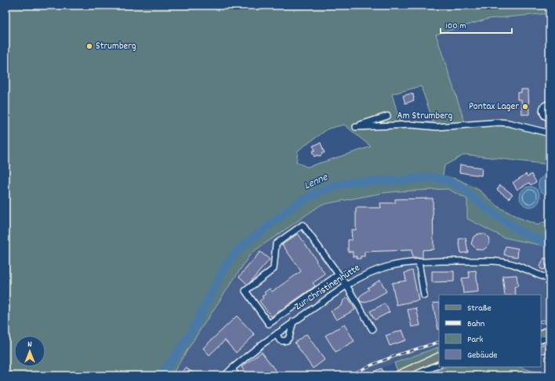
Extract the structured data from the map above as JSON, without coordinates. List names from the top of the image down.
{
  "streets": {
    "street": ["Am Strumberg", "Zur Christinenhütte"]
  },
  "water": ["Lenne"],
  "places": ["Strumberg", "Pontax Lager"],
  "legend": [
    "Straße",
    "Bahn",
    "Park",
    "Gebäude"
  ],
  "scale_bar": "100 m",
  "north": "top"
}
